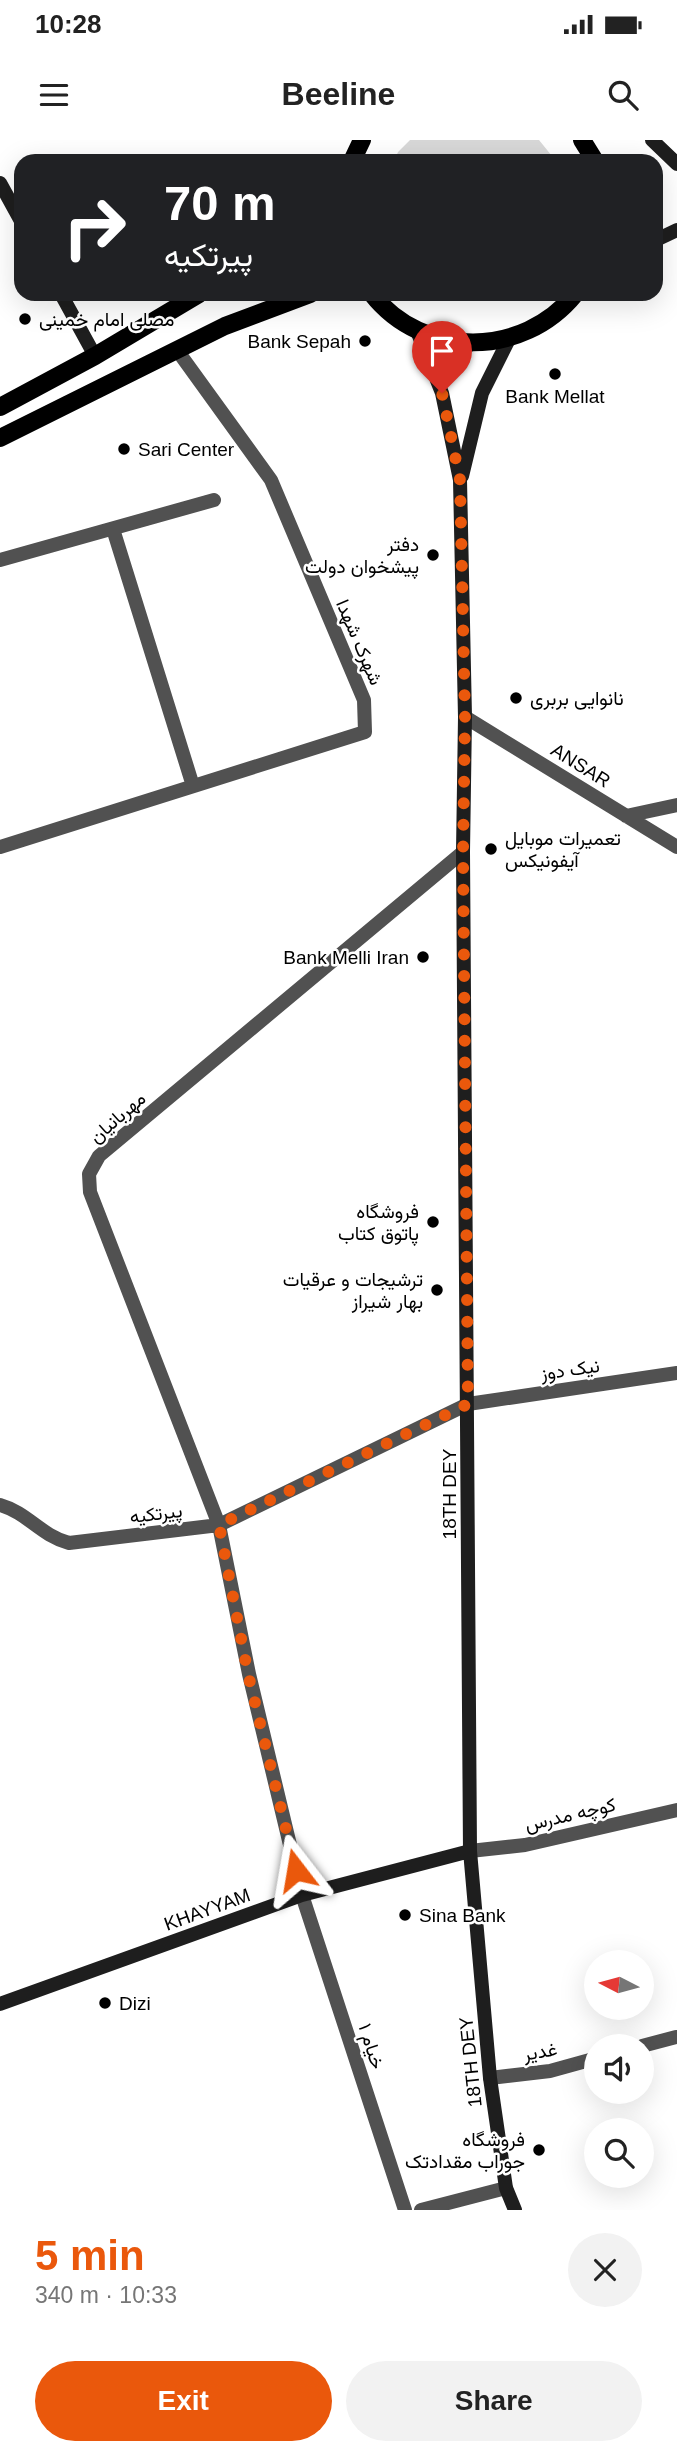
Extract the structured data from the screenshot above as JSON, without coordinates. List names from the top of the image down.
{
  "streets": {
    "main road": ["18TH DEY", "KHAYYAM"],
    "street": [
      "شهرک شهدا",
      "ANSAR",
      "مهربانیان",
      "نیک دوز",
      "پیرتکیه",
      "کوچه مدرس",
      "خیام ۱",
      "غدیر"
    ]
  },
  "crossings": [
    ["ANSAR", "18TH DEY"],
    ["مهربانیان", "18TH DEY"],
    ["مهربانیان", "پیرتکیه"],
    ["مهربانیان", "KHAYYAM"],
    ["مهربانیان", "خیام ۱"],
    ["نیک دوز", "18TH DEY"],
    ["نیک دوز", "پیرتکیه"],
    ["18TH DEY", "پیرتکیه"],
    ["18TH DEY", "کوچه مدرس"],
    ["18TH DEY", "KHAYYAM"],
    ["18TH DEY", "غدیر"],
    ["کوچه مدرس", "KHAYYAM"],
    ["KHAYYAM", "خیام ۱"]
  ],
  "places": [
    "مصلی امام خمینی",
    "Bank Sepah",
    "Bank Mellat",
    "Sari Center",
    "دفتر پیشخوان دولت",
    "نانوایی بربری",
    "تعمیرات موبایل آیفونیکس",
    "Bank Melli Iran",
    "فروشگاه پاتوق کتاب",
    "ترشیجات و عرقیات بهار شیراز",
    "Sina Bank",
    "Dizi",
    "فروشگاه جوراب مقدادتک"
  ],
  "north": "left",
  "page": {
    "status": "10:28",
    "header": "Beeline",
    "turn": ["70 m", "پیرتکیه"],
    "heading": ["5 min", "340 m · 10:33"],
    "buttons": ["Exit", "Share"]
  }
}
